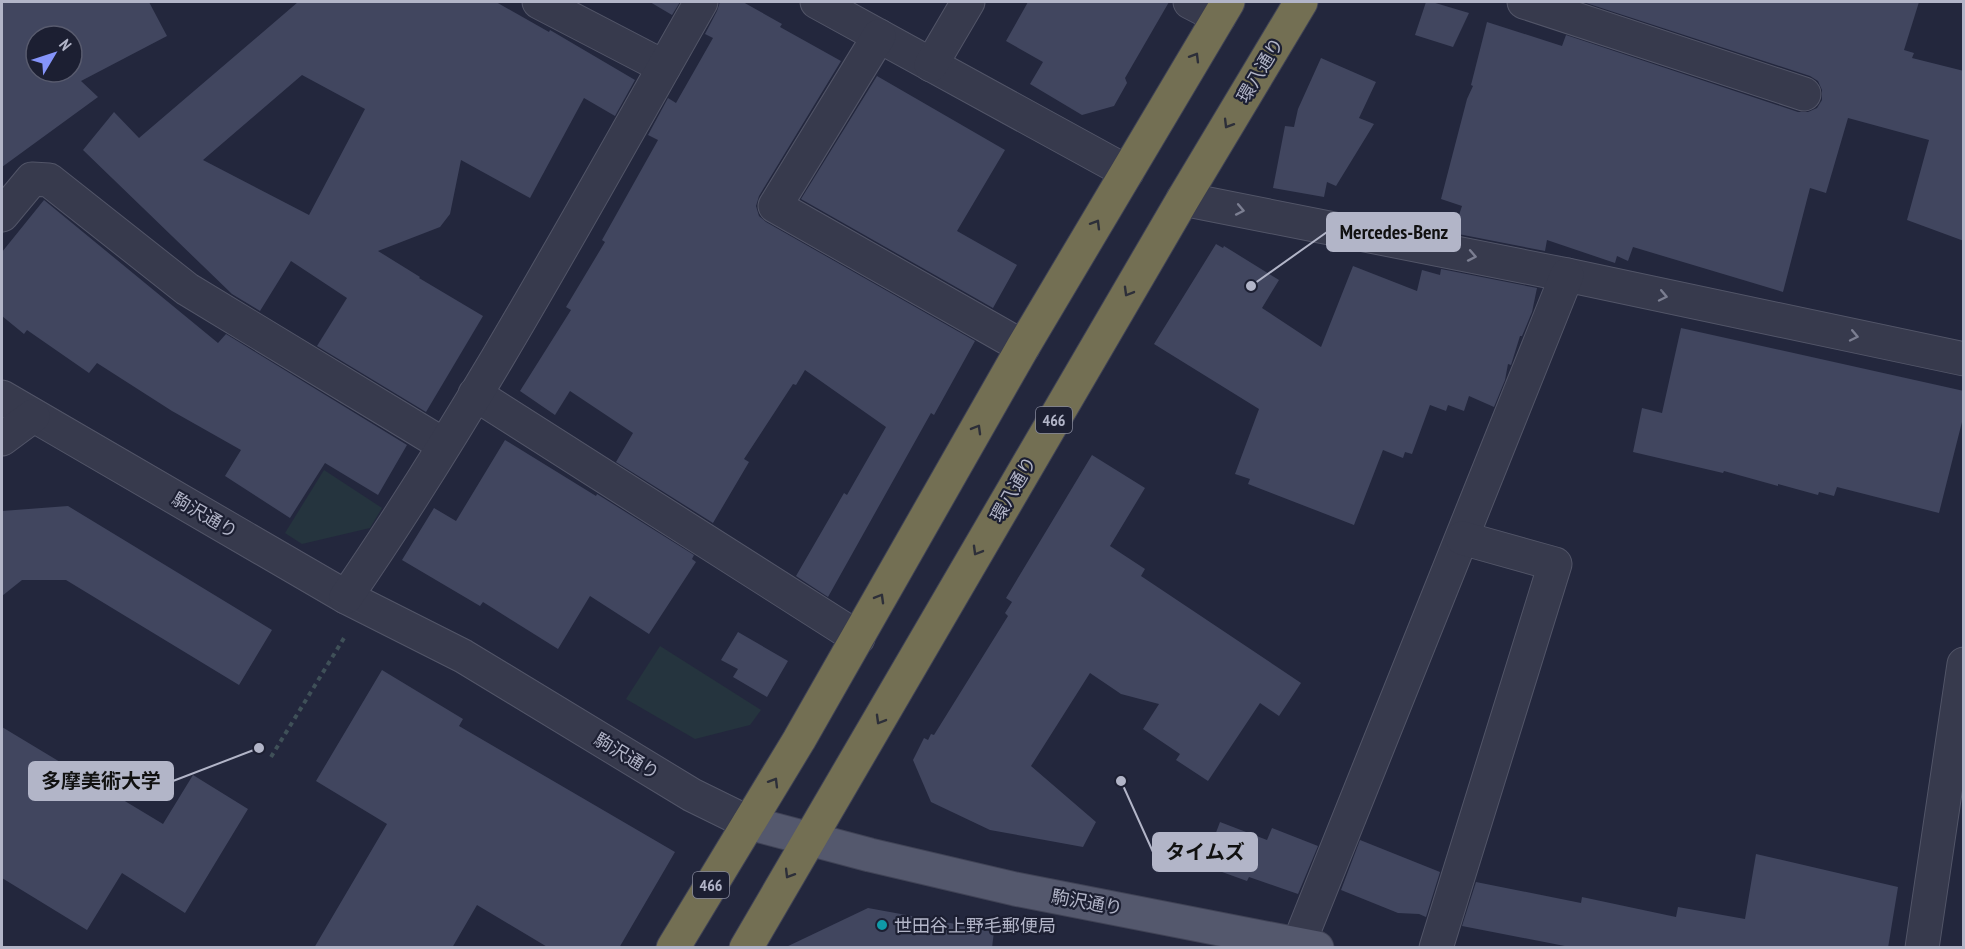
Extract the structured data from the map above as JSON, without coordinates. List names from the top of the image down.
{
  "streets": {
    "highway": ["環八通り", "466"],
    "main road": ["駒沢通り"]
  },
  "crossings": [
    ["環八通り", "駒沢通り"],
    ["466", "駒沢通り"]
  ],
  "places": [
    "Mercedes-Benz",
    "多摩美術大学",
    "タイムズ",
    "世田谷上野毛郵便局"
  ],
  "north": "top right"
}
